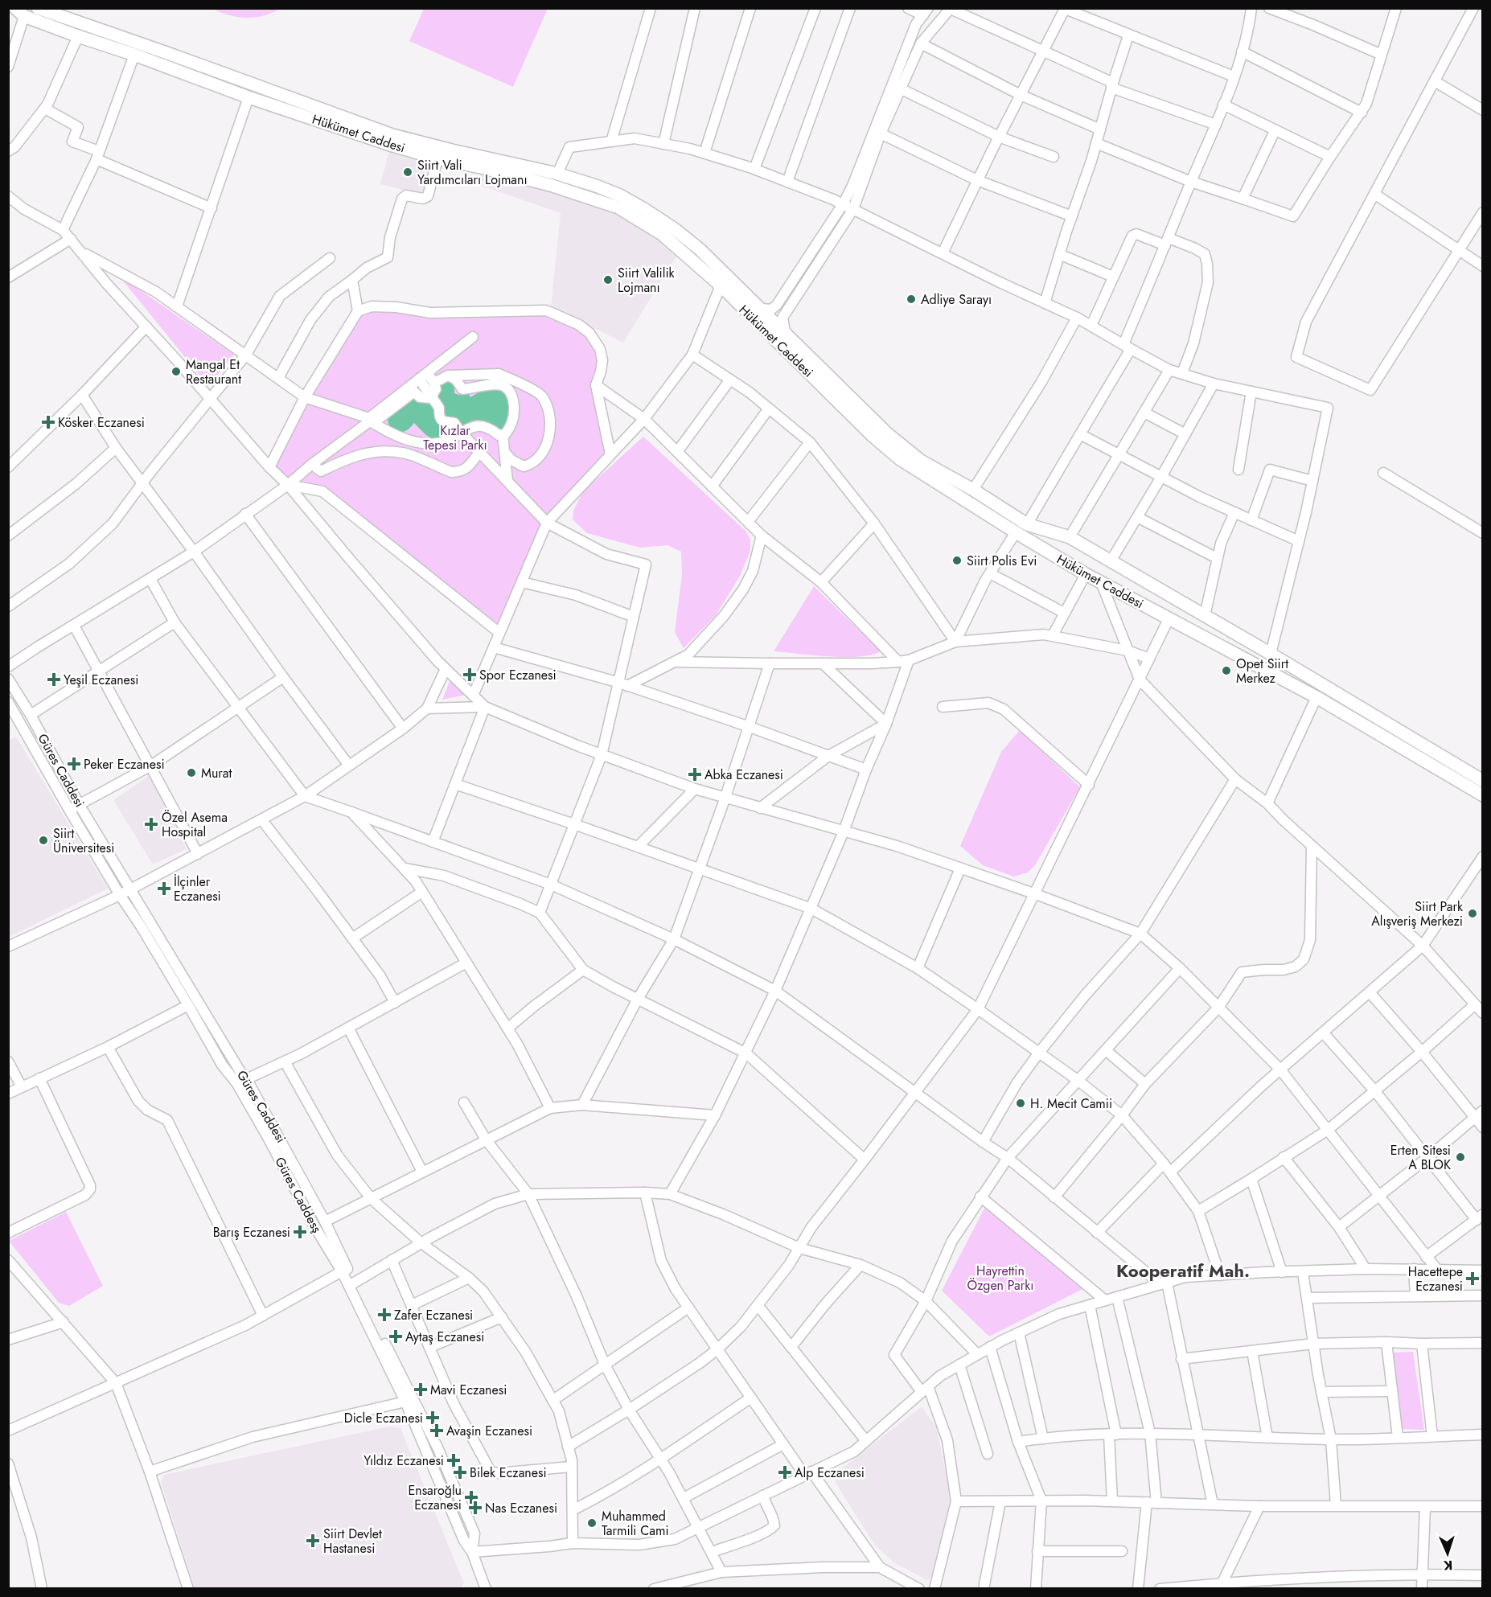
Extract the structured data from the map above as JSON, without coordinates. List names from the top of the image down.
{
  "streets": {
    "main road": ["Hükümet Caddesi"],
    "street": ["Güres Caddesi", "Güres Caddesş"]
  },
  "crossings": [
    ["Güres Caddesi", "Güres Caddesş"]
  ],
  "districts": ["Kooperatif Mah."],
  "parks": ["Kızlar Tepesi Parkı", "Hayrettin Özgen Parkı"],
  "places": {
    "other": [
      "Siirt Vali Yardımcıları Lojmanı",
      "Siirt Valilik Lojmanı",
      "Adliye Sarayı",
      "Mangal Et Restaurant",
      "Siirt Polis Evi",
      "Opet Siirt Merkez",
      "Murat",
      "Siirt Üniversitesi",
      "Siirt Park Alışveriş Merkezi",
      "H. Mecit Camii",
      "Erten Sitesi A BLOK",
      "Muhammed Tarmili Cami"
    ],
    "health": [
      "Kösker Eczanesi",
      "Spor Eczanesi",
      "Yeşil Eczanesi",
      "Peker Eczanesi",
      "Abka Eczanesi",
      "Özel Asema Hospital",
      "İlçinler Eczanesi",
      "Barış Eczanesi",
      "Hacettepe Eczanesi",
      "Zafer Eczanesi",
      "Aytaş Eczanesi",
      "Mavi Eczanesi",
      "Dicle Eczanesi",
      "Avaşin Eczanesi",
      "Yıldız Eczanesi",
      "Bilek Eczanesi",
      "Alp Eczanesi",
      "Ensaroğlu Eczanesi",
      "Nas Eczanesi",
      "Siirt Devlet Hastanesi"
    ]
  },
  "north": "bottom"
}
